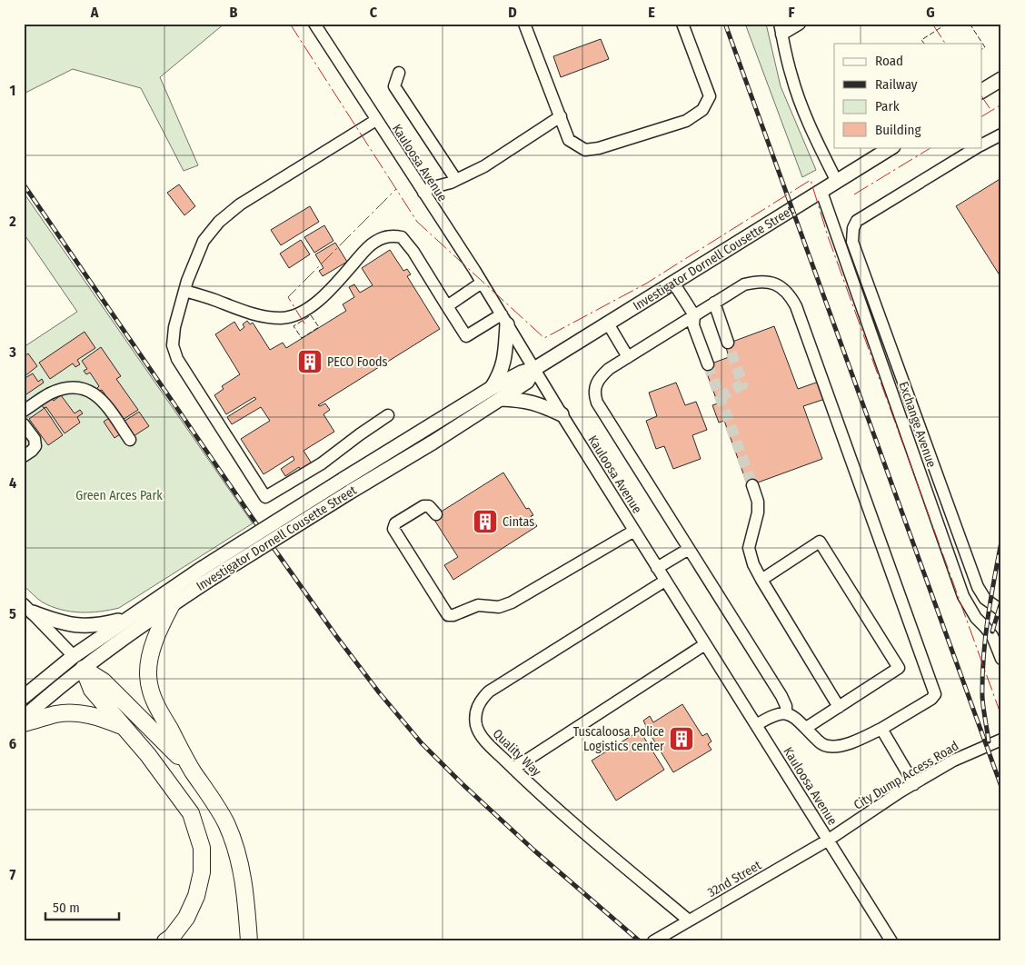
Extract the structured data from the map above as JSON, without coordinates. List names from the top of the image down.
{
  "streets": {
    "main road": ["Investigator Dornell Cousette Street"],
    "street": [
      "Kauloosa Avenue",
      "Exchange Avenue",
      "Quality Way",
      "City Dump Access Road",
      "32nd Street"
    ]
  },
  "crossings": [
    ["Kauloosa Avenue", "Investigator Dornell Cousette Street"],
    ["Kauloosa Avenue", "Quality Way"],
    ["Kauloosa Avenue", "City Dump Access Road"],
    ["Kauloosa Avenue", "32nd Street"],
    ["Investigator Dornell Cousette Street", "Exchange Avenue"],
    ["Quality Way", "32nd Street"],
    ["City Dump Access Road", "32nd Street"]
  ],
  "parks": ["Green Arces Park"],
  "places": {
    "building": ["PECO Foods", "Cintas", "Tuscaloosa Police Logistics center"]
  },
  "legend": [
    "Road",
    "Railway",
    "Park",
    "Building"
  ],
  "scale_bar": "50 m",
  "grid": {
    "columns": [
      "A",
      "B",
      "C",
      "D",
      "E",
      "F",
      "G"
    ],
    "rows": [
      "1",
      "2",
      "3",
      "4",
      "5",
      "6",
      "7"
    ]
  }
}
